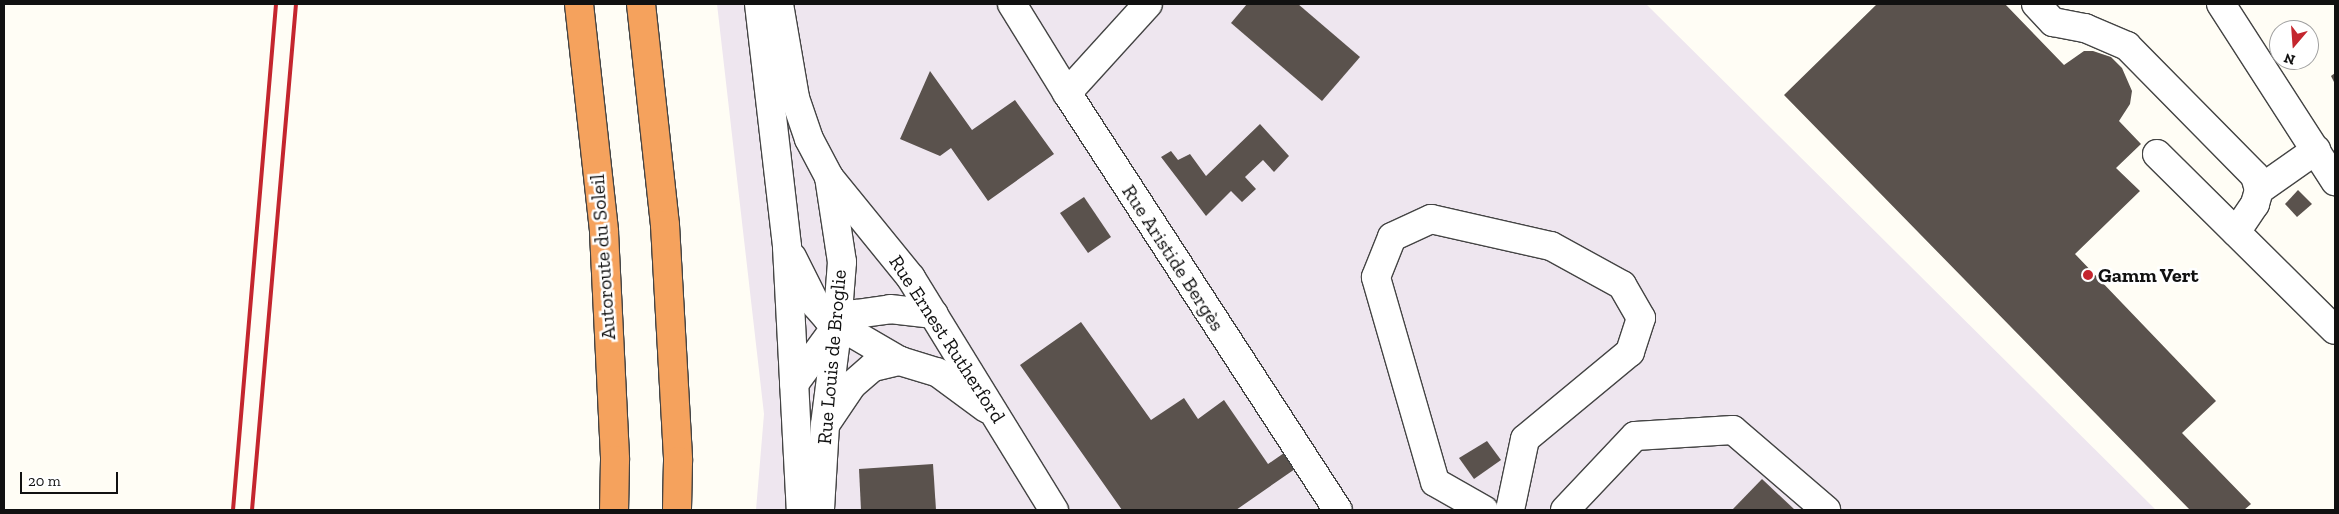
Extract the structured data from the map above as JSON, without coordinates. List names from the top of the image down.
{
  "streets": {
    "highway": ["Autoroute du Soleil"],
    "street": ["Rue Aristide Bergès", "Rue Ernest Rutherford", "Rue Louis de Broglie"]
  },
  "crossings": [
    ["Rue Ernest Rutherford", "Rue Louis de Broglie"]
  ],
  "places": ["Gamm Vert"],
  "scale_bar": "20 m",
  "north": "bottom"
}
